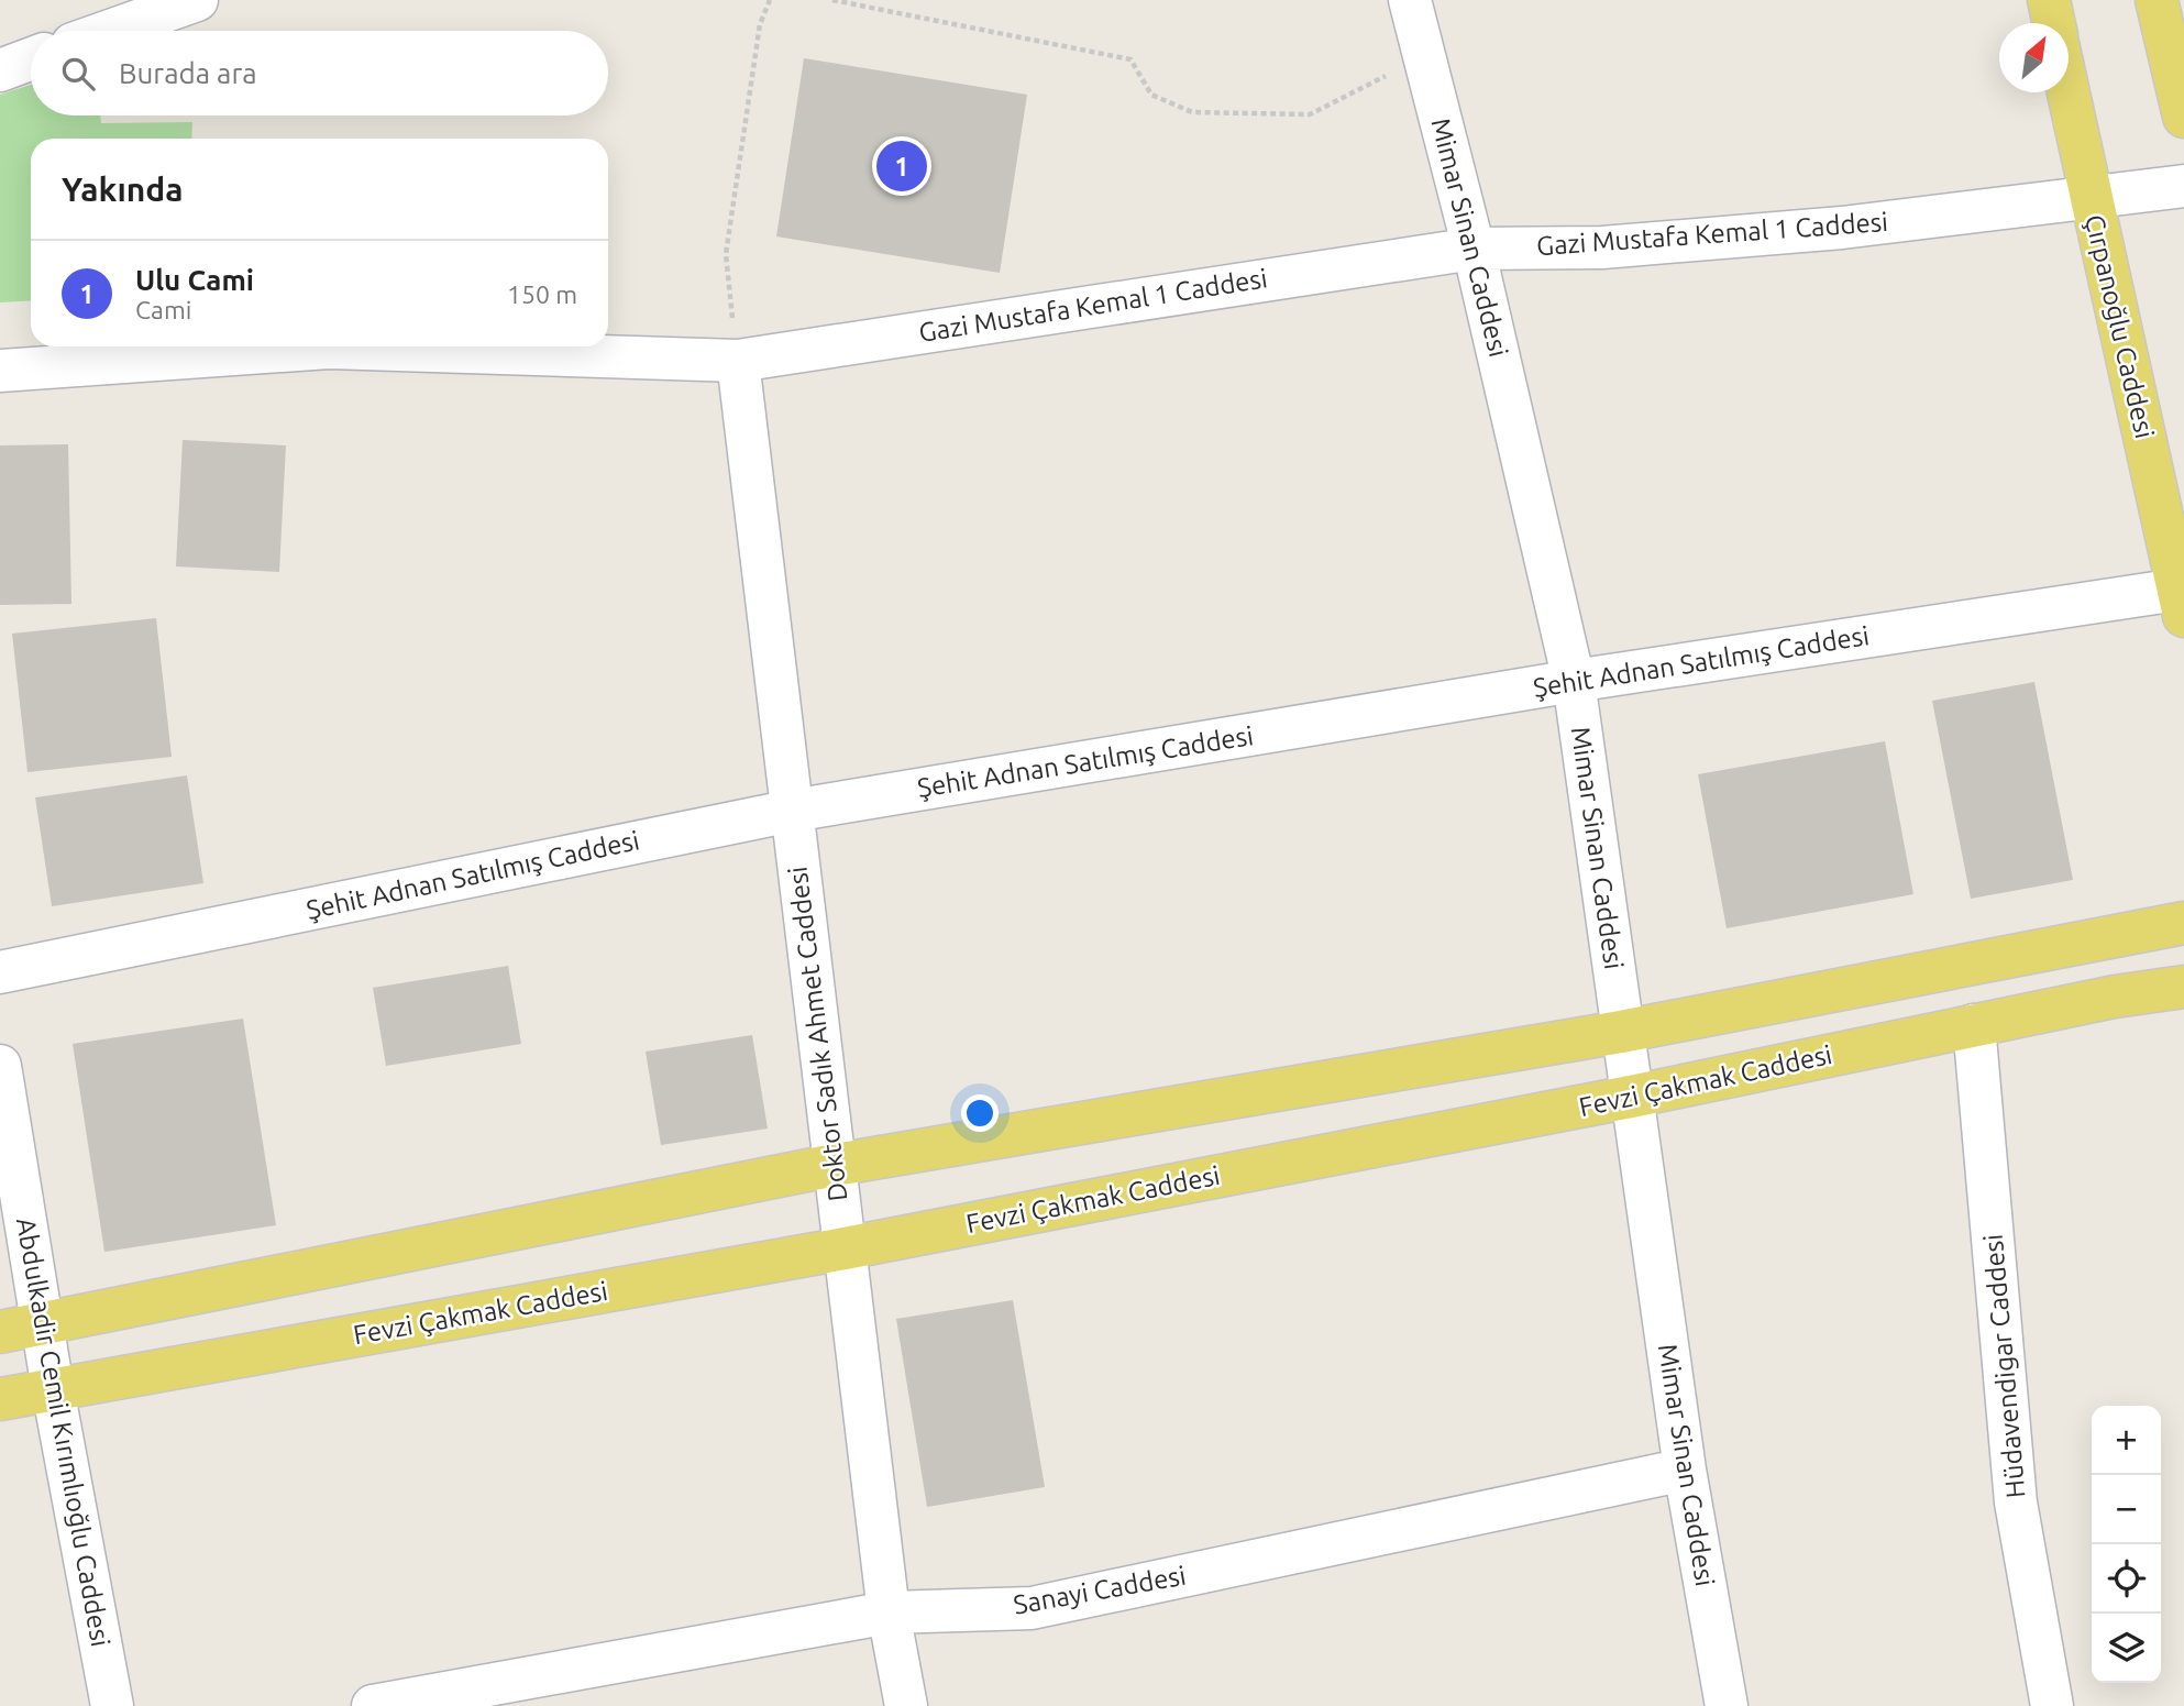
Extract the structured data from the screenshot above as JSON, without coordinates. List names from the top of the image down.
{
  "streets": {
    "main road": ["Çırpanoğlu Caddesi", "Fevzi Çakmak Caddesi"],
    "street": [
      "Gazi Mustafa Kemal 1 Caddesi",
      "Mimar Sinan Caddesi",
      "Şehit Adnan Satılmış Caddesi",
      "Doktor Sadık Ahmet Caddesi",
      "Hüdavendigar Caddesi",
      "Abdulkadir Cemil Kırımlıoğlu Caddesi",
      "Sanayi Caddesi"
    ]
  },
  "crossings": [
    ["Gazi Mustafa Kemal 1 Caddesi", "Mimar Sinan Caddesi"],
    ["Gazi Mustafa Kemal 1 Caddesi", "Çırpanoğlu Caddesi"],
    ["Gazi Mustafa Kemal 1 Caddesi", "Doktor Sadık Ahmet Caddesi"],
    ["Mimar Sinan Caddesi", "Şehit Adnan Satılmış Caddesi"],
    ["Mimar Sinan Caddesi", "Fevzi Çakmak Caddesi"],
    ["Mimar Sinan Caddesi", "Sanayi Caddesi"],
    ["Çırpanoğlu Caddesi", "Şehit Adnan Satılmış Caddesi"],
    ["Şehit Adnan Satılmış Caddesi", "Doktor Sadık Ahmet Caddesi"],
    ["Doktor Sadık Ahmet Caddesi", "Fevzi Çakmak Caddesi"],
    ["Doktor Sadık Ahmet Caddesi", "Sanayi Caddesi"],
    ["Fevzi Çakmak Caddesi", "Hüdavendigar Caddesi"],
    ["Fevzi Çakmak Caddesi", "Abdulkadir Cemil Kırımlıoğlu Caddesi"]
  ],
  "north": "top right",
  "page": {
    "search": "Burada ara",
    "pins": "1",
    "heading": "Yakında",
    "list": [
      {
        "mark": "1",
        "name": "Ulu Cami",
        "note": "Cami",
        "value": "150 m"
      }
    ],
    "map_buttons": ["+", "−"]
  }
}
